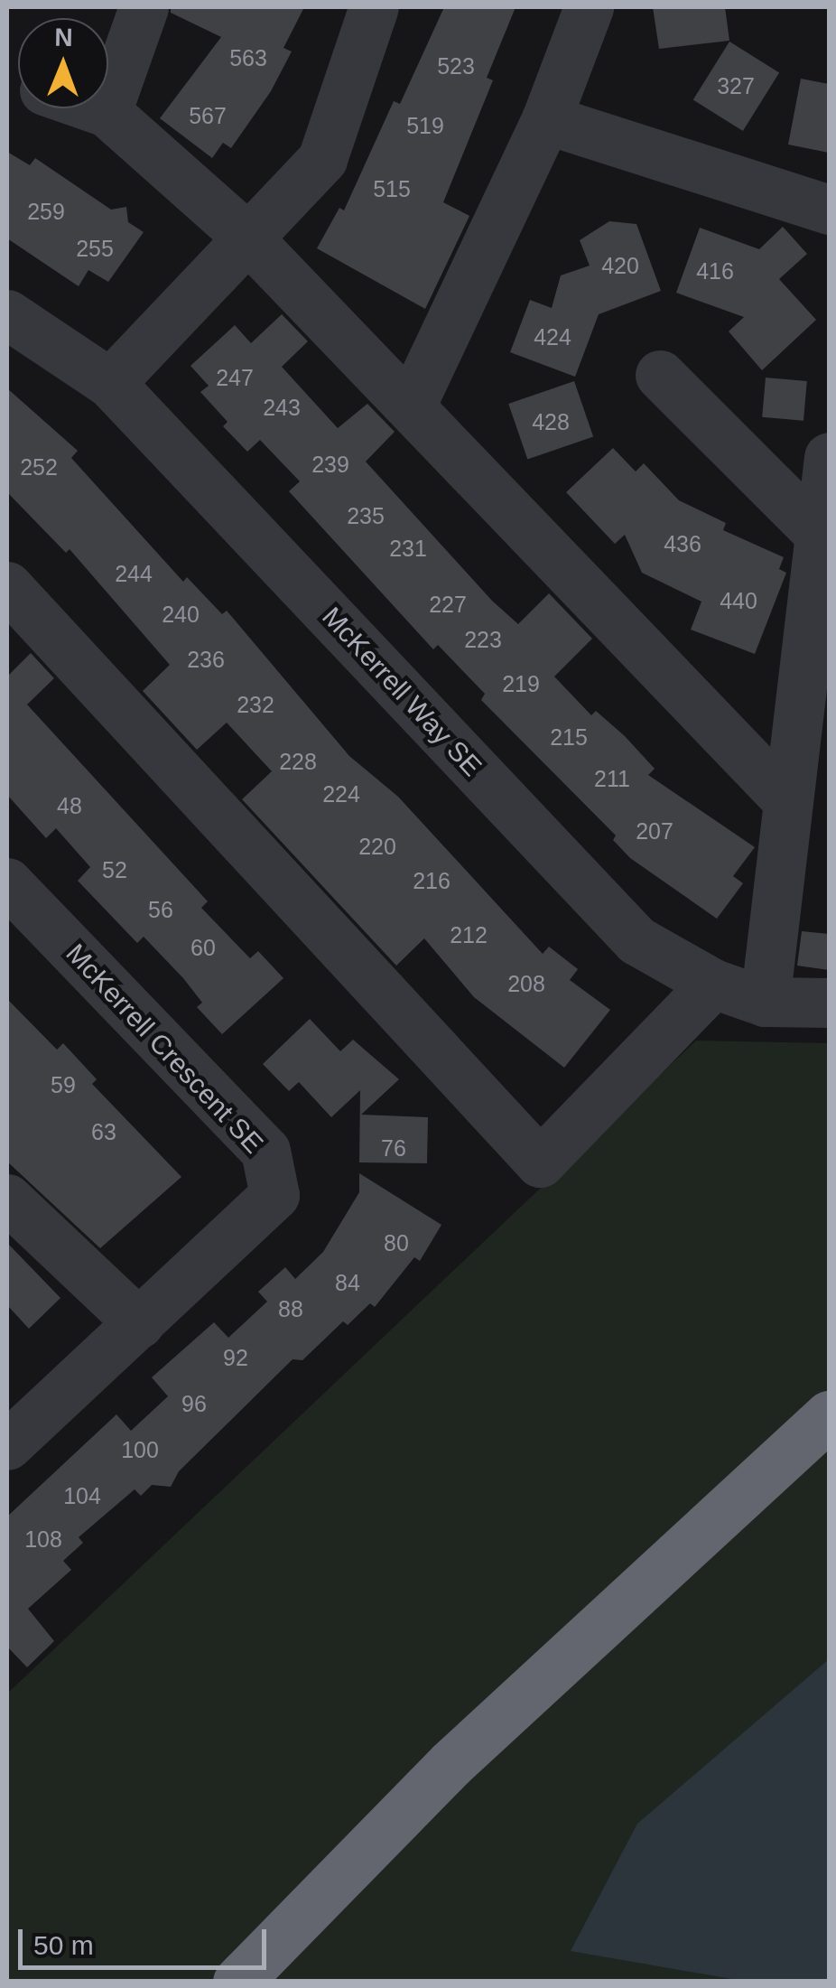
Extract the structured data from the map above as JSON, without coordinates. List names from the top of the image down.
{
  "streets": {
    "street": ["McKerrell Way SE", "McKerrell Crescent SE"]
  },
  "house_numbers": [
    "563",
    "523",
    "327",
    "567",
    "519",
    "515",
    "259",
    "255",
    "420",
    "416",
    "424",
    "247",
    "243",
    "428",
    "239",
    "252",
    "235",
    "436",
    "231",
    "244",
    "440",
    "227",
    "240",
    "223",
    "236",
    "219",
    "232",
    "215",
    "228",
    "211",
    "224",
    "48",
    "207",
    "220",
    "52",
    "216",
    "56",
    "212",
    "60",
    "208",
    "59",
    "63",
    "76",
    "80",
    "84",
    "88",
    "92",
    "96",
    "100",
    "104",
    "108"
  ],
  "scale_bar": "50 m",
  "north": "top"
}
